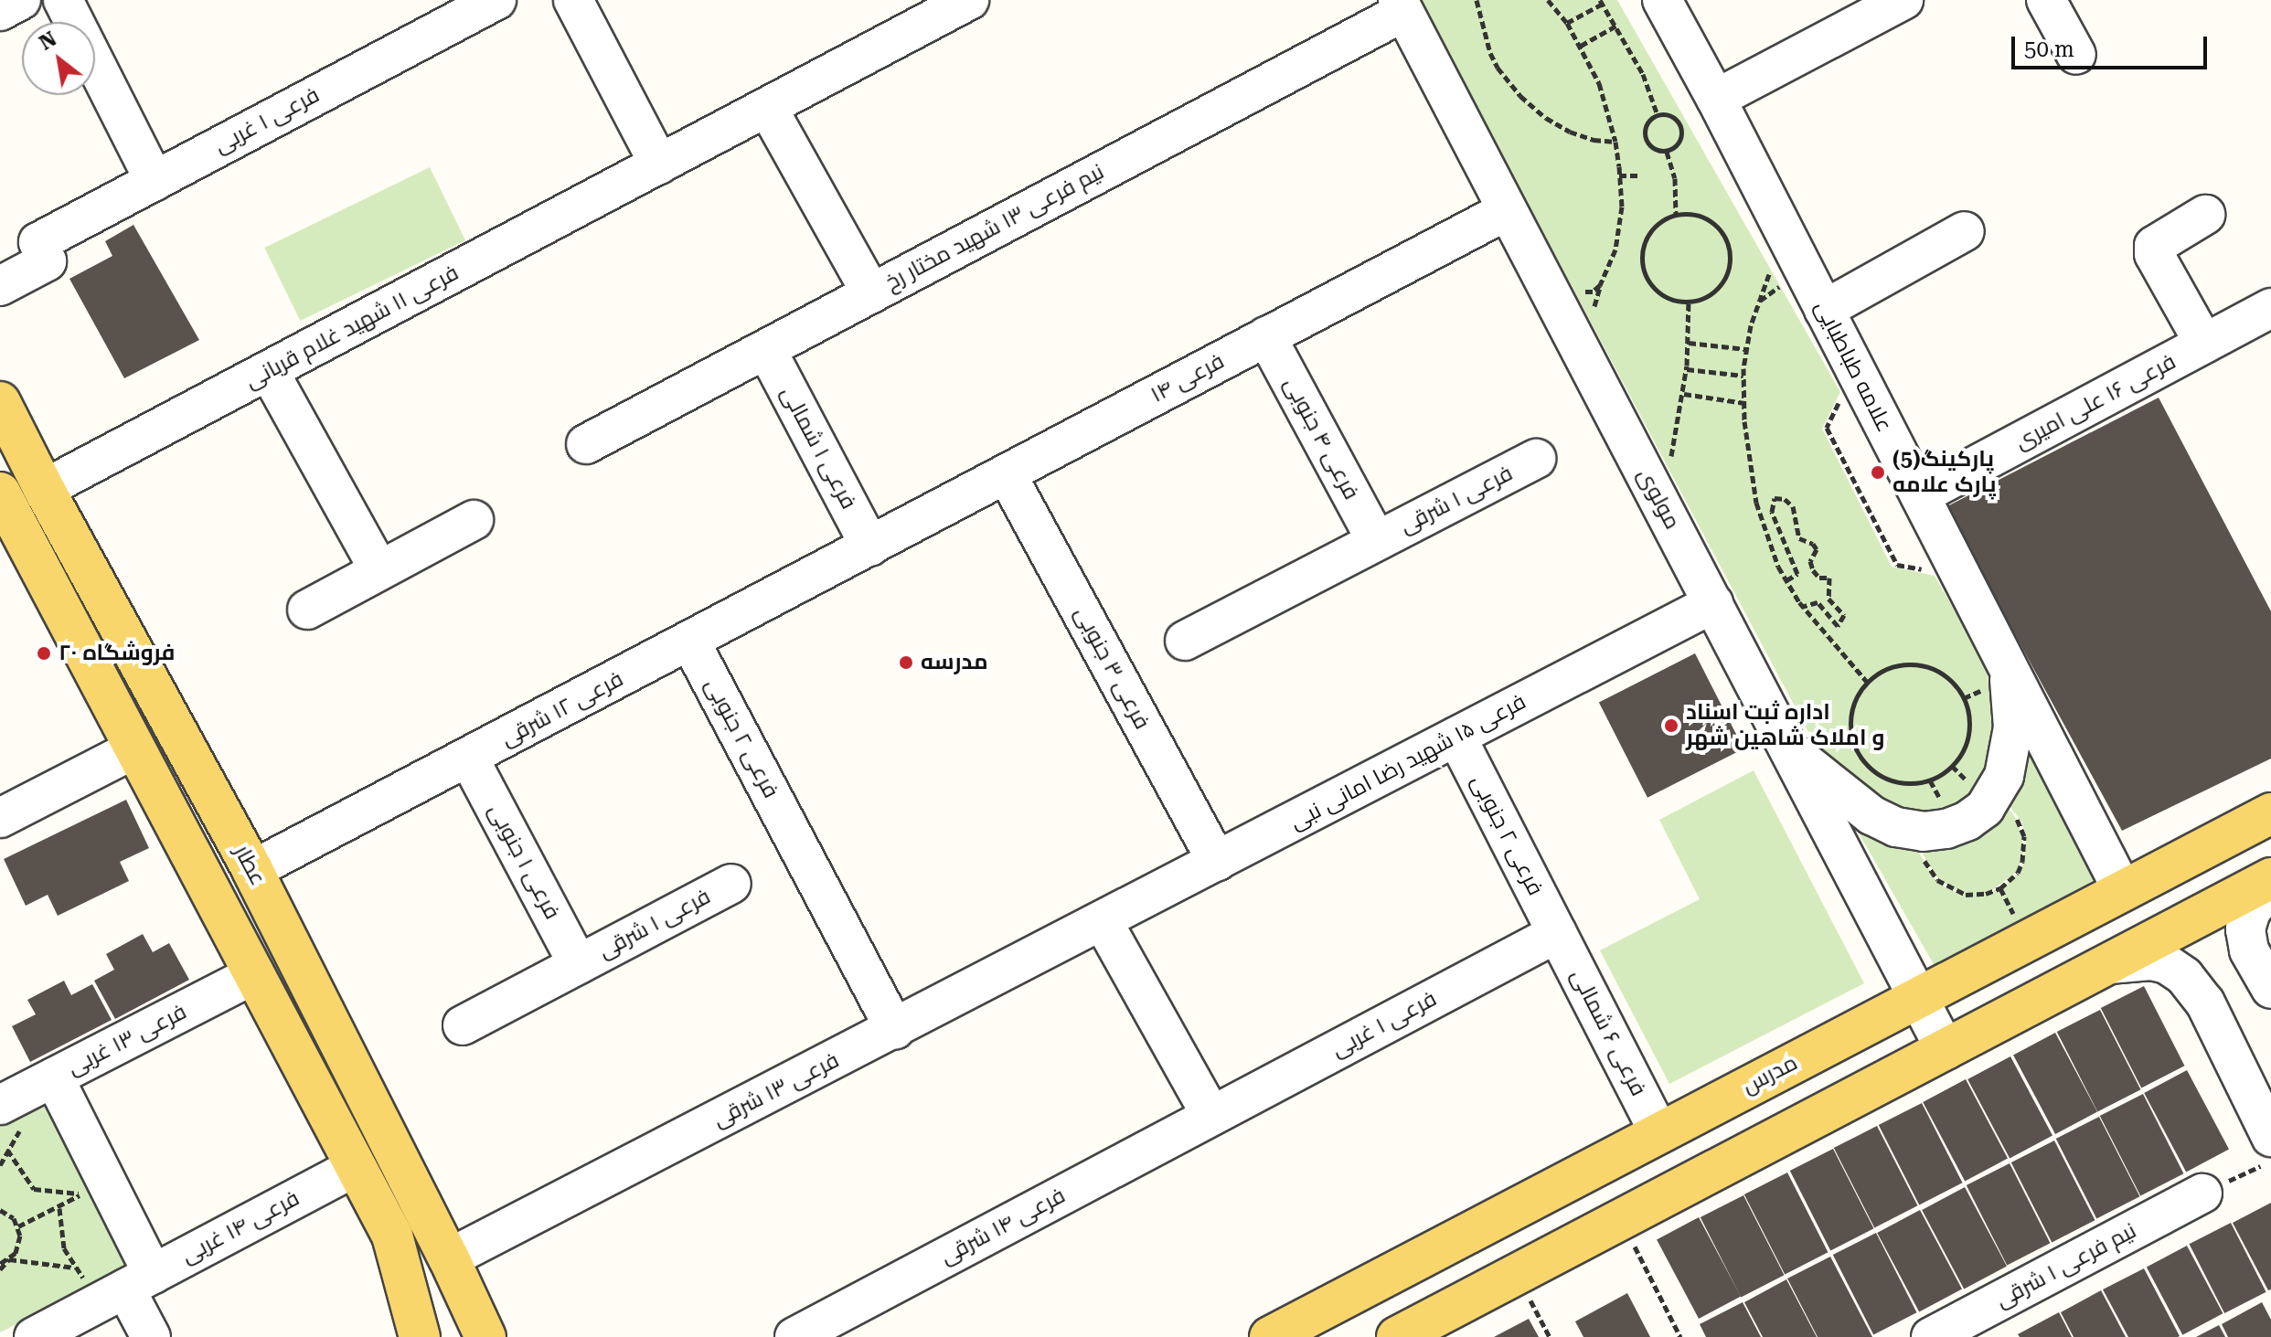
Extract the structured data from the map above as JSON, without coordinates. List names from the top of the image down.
{
  "streets": {
    "main road": ["عطار", "مدرس"],
    "street": [
      "فرعی ۱ غربی",
      "نیم فرعی ۱۳ شهید مختار رخ",
      "فرعی ۱۱ شهید غلام قربانی",
      "علامه طباطبایی",
      "فرعی ۱۴",
      "فرعی ۱۶ علی امیری",
      "فرعی ۴ جنوبی",
      "فرعی ۱ شمالی",
      "مولوی",
      "فرعی ۱ شرقی",
      "فرعی ۳ جنوبی",
      "فرعی ۱۲ شرقی",
      "فرعی ۲ جنوبی",
      "فرعی ۱۵ شهید رضا امانی نبی",
      "فرعی ۱ جنوبی",
      "فرعی ۶ شمالی",
      "فرعی ۱۳ غربی",
      "فرعی ۱۳ شرقی",
      "فرعی ۱۴ شرقی",
      "فرعی ۱۴ غربی",
      "نیم فرعی ۱ شرقی"
    ]
  },
  "crossings": [
    ["فرعی ۱ غربی", "فرعی ۲ جنوبی"],
    ["فرعی ۱ غربی", "فرعی ۶ شمالی"],
    ["فرعی ۱ غربی", "فرعی ۱۴ شرقی"],
    ["نیم فرعی ۱۳ شهید مختار رخ", "فرعی ۱ شمالی"],
    ["نیم فرعی ۱۳ شهید مختار رخ", "مولوی"],
    ["فرعی ۱۱ شهید غلام قربانی", "عطار"],
    ["علامه طباطبایی", "فرعی ۱۶ علی امیری"],
    ["علامه طباطبایی", "مدرس"],
    ["فرعی ۱۴", "فرعی ۴ جنوبی"],
    ["فرعی ۱۴", "فرعی ۱ شمالی"],
    ["فرعی ۱۴", "مولوی"],
    ["فرعی ۱۴", "فرعی ۳ جنوبی"],
    ["فرعی ۱۴", "فرعی ۱۲ شرقی"],
    ["فرعی ۴ جنوبی", "فرعی ۱ شرقی"],
    ["فرعی ۱ شمالی", "فرعی ۱۲ شرقی"],
    ["مولوی", "فرعی ۱۵ شهید رضا امانی نبی"],
    ["مولوی", "مدرس"],
    ["فرعی ۱ شرقی", "فرعی ۱ جنوبی"],
    ["فرعی ۳ جنوبی", "فرعی ۱۵ شهید رضا امانی نبی"],
    ["فرعی ۱۲ شرقی", "فرعی ۲ جنوبی"],
    ["فرعی ۱۲ شرقی", "فرعی ۱ جنوبی"],
    ["فرعی ۱۲ شرقی", "عطار"],
    ["فرعی ۲ جنوبی", "فرعی ۱۵ شهید رضا امانی نبی"],
    ["فرعی ۲ جنوبی", "فرعی ۶ شمالی"],
    ["فرعی ۲ جنوبی", "فرعی ۱۳ شرقی"],
    ["فرعی ۱۵ شهید رضا امانی نبی", "فرعی ۱۳ شرقی"],
    ["عطار", "فرعی ۱۳ شرقی"],
    ["فرعی ۶ شمالی", "مدرس"]
  ],
  "places": [
    "پارکینگ(5) پارک علامه",
    "فروشگاه ۲۰",
    "مدرسه",
    "اداره ثبت اسناد و املاک شاهین شهر"
  ],
  "scale_bar": "50 m",
  "north": "top left"
}
